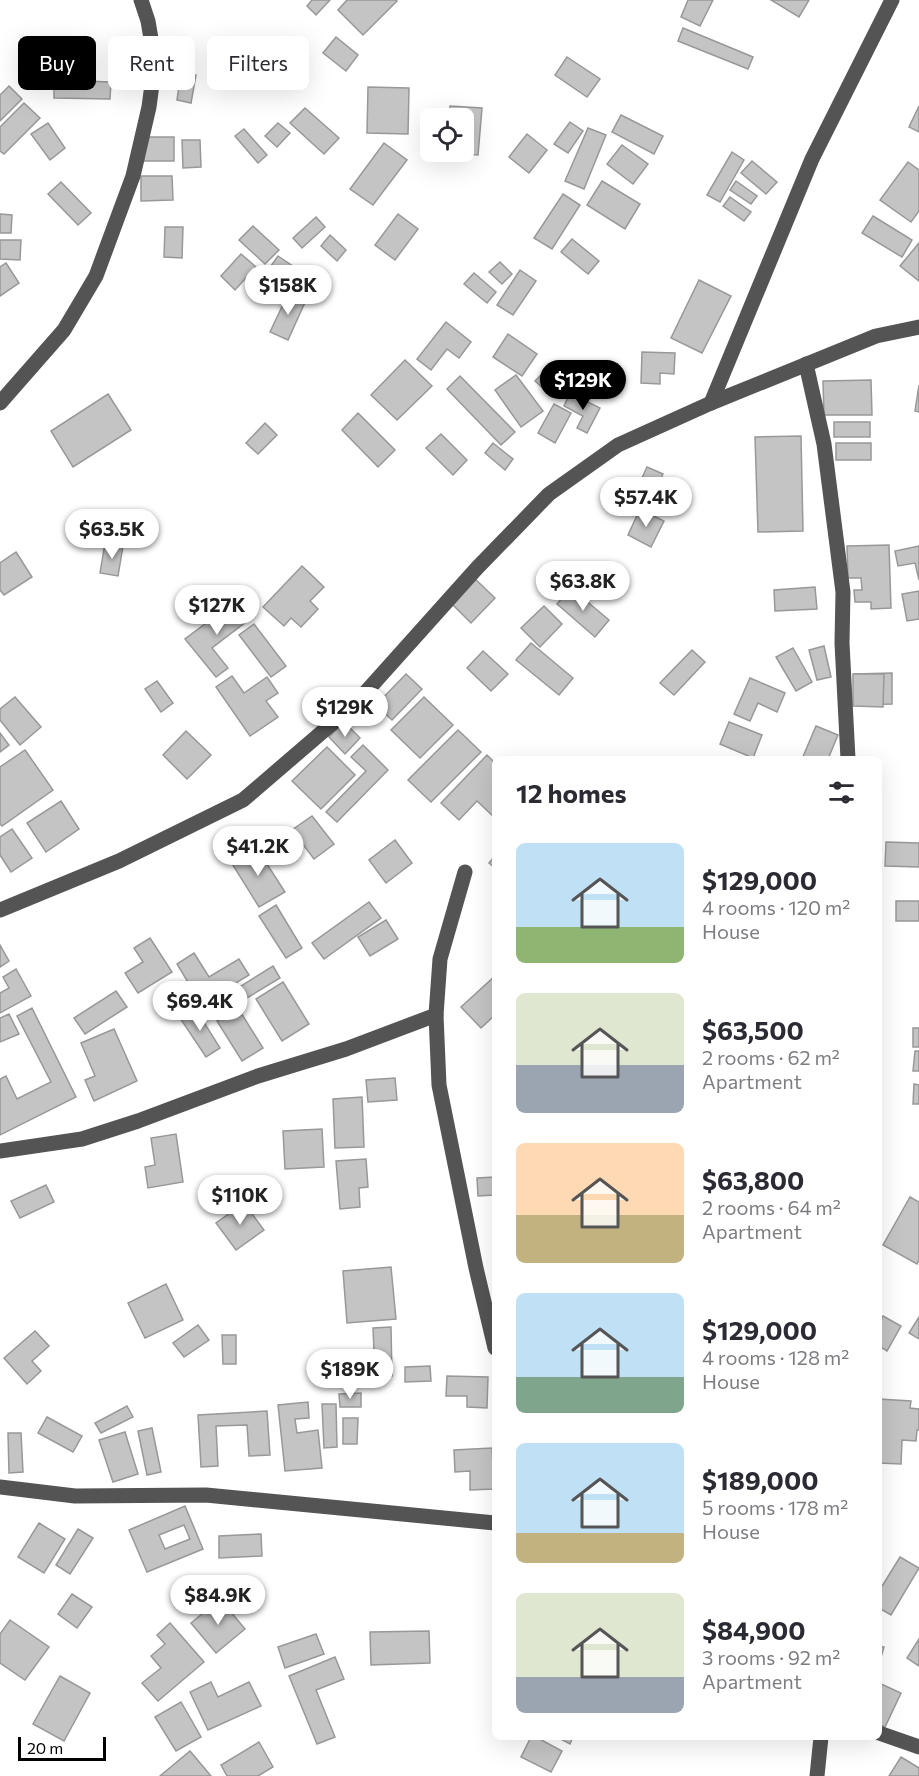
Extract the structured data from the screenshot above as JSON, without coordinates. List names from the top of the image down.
{
  "scale_bar": "20 m",
  "page": {
    "chip": ["Buy", "Rent", "Filters"],
    "price": [
      "$158K",
      "$129K",
      "$57.4K",
      "$63.5K",
      "$63.8K",
      "$127K",
      "$129K",
      "$41.2K",
      "$69.4K",
      "$110K",
      "$189K",
      "$84.9K"
    ],
    "heading": "12 homes",
    "list": [
      {
        "name": "$129,000",
        "note": "4 rooms · 120 m² · House"
      },
      {
        "name": "$63,500",
        "note": "2 rooms · 62 m² · Apartment"
      },
      {
        "name": "$63,800",
        "note": "2 rooms · 64 m² · Apartment"
      },
      {
        "name": "$129,000",
        "note": "4 rooms · 128 m² · House"
      },
      {
        "name": "$189,000",
        "note": "5 rooms · 178 m² · House"
      },
      {
        "name": "$84,900",
        "note": "3 rooms · 92 m² · Apartment"
      }
    ],
    "scale": "20 m"
  }
}
